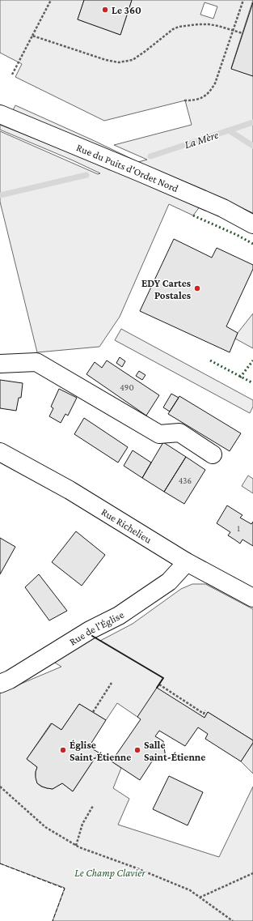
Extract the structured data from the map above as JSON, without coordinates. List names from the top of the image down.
{
  "streets": {
    "street": ["Rue du Puits d'Ordet Nord", "Rue Richelieu", "Rue de l'Église"]
  },
  "crossings": [
    ["Rue Richelieu", "Rue de l'Église"]
  ],
  "water": ["La Mère"],
  "parks": ["Le Champ Clavier"],
  "places": [
    "Le 360",
    "EDY Cartes Postales",
    "Église Saint-Étienne",
    "Salle Saint-Étienne"
  ],
  "house_numbers": ["490", "436", "1"]
}
